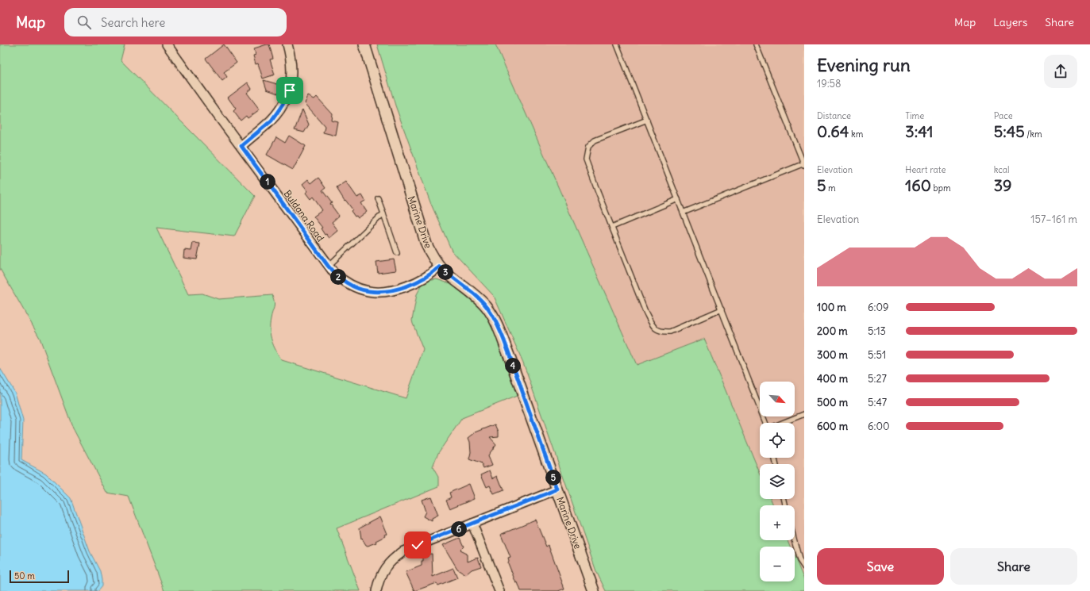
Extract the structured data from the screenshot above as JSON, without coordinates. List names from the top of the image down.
{
  "streets": {
    "street": ["Buldana Road", "Marine Drive"]
  },
  "crossings": [
    ["Buldana Road", "Marine Drive"]
  ],
  "scale_bar": "50 m",
  "north": "bottom right",
  "page": {
    "header": "Map",
    "search": "Search here",
    "nav": ["Map", "Layers", "Share"],
    "heading": ["Evening run", "19:58"],
    "stats": [
      ["Distance", "0.64 km"],
      ["Time", "3:41"],
      ["Pace", "5:45 /km"],
      ["Elevation", "5 m"],
      ["Heart rate", "160 bpm"],
      ["kcal", "39"]
    ],
    "pins": [
      "1",
      "3",
      "2",
      "4",
      "5",
      "6"
    ],
    "chart": ["Elevation", "157–161 m"],
    "list": [
      {
        "name": "100 m",
        "note": "6:09"
      },
      {
        "name": "200 m",
        "note": "5:13"
      },
      {
        "name": "300 m",
        "note": "5:51"
      },
      {
        "name": "400 m",
        "note": "5:27"
      },
      {
        "name": "500 m",
        "note": "5:47"
      },
      {
        "name": "600 m",
        "note": "6:00"
      }
    ],
    "map_buttons": ["+", "−"],
    "buttons": ["Save", "Share"],
    "scale": "50 m"
  }
}
